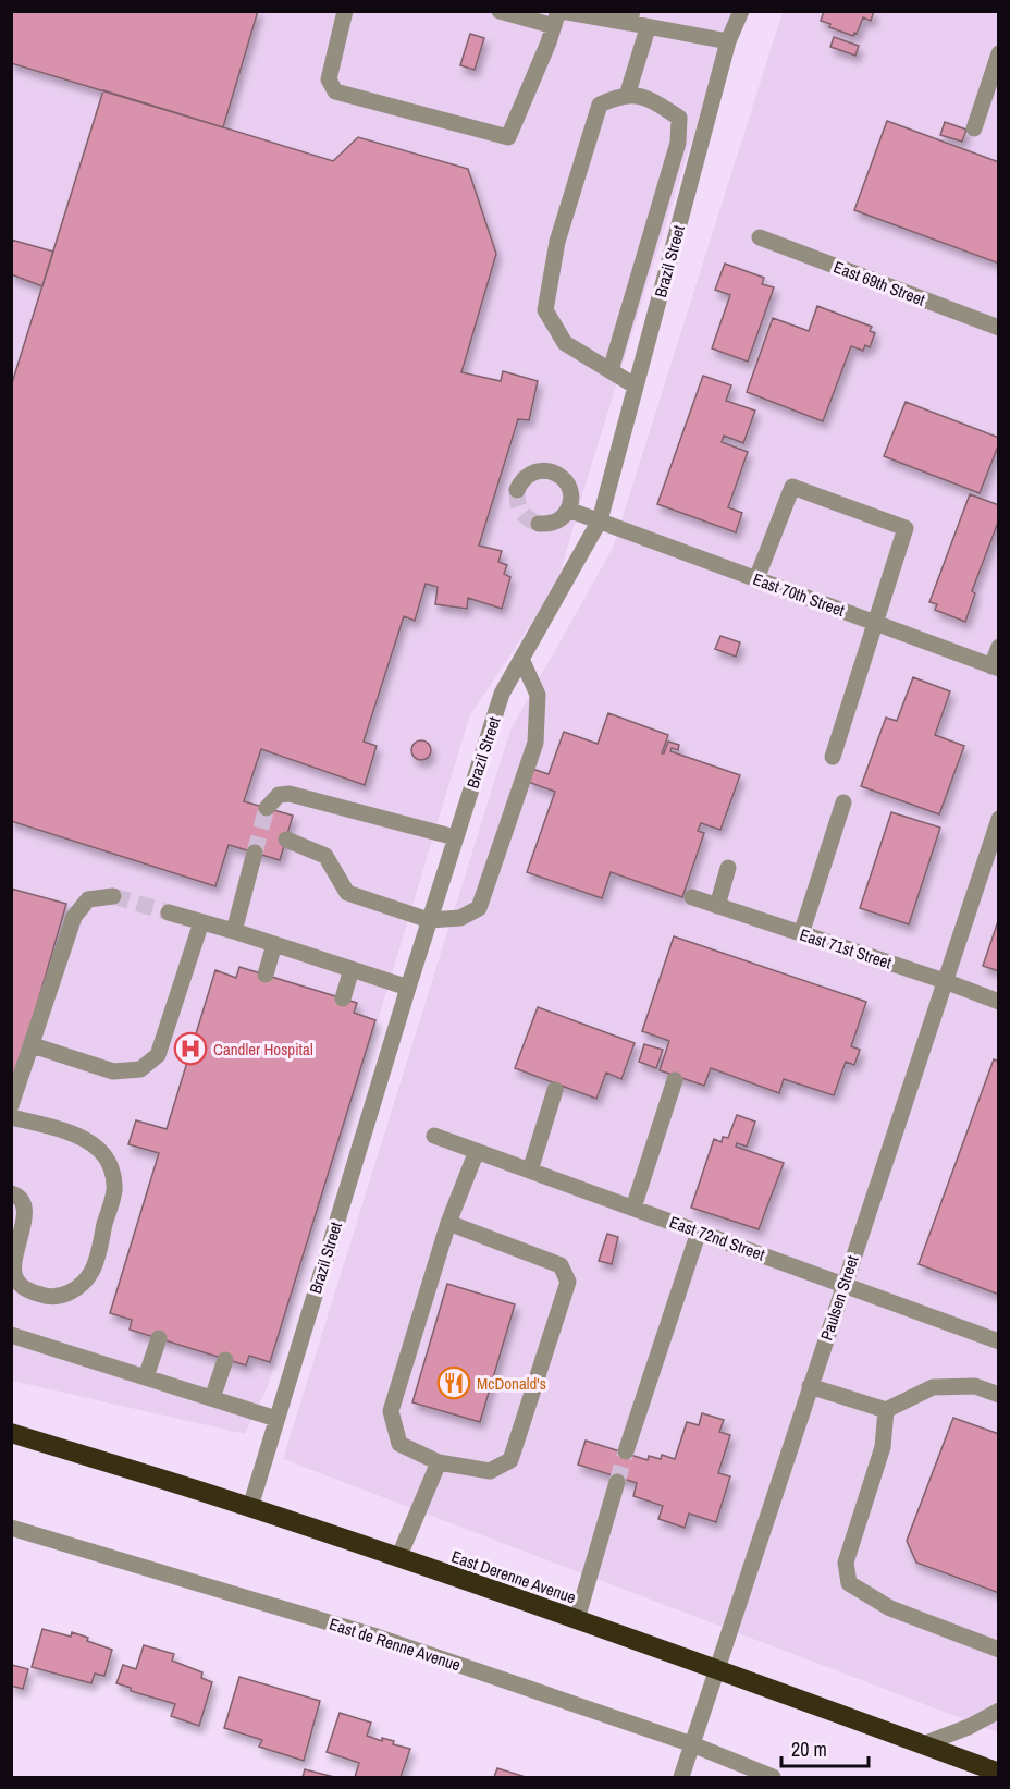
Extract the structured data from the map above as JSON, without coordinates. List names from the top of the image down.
{
  "streets": {
    "highway": ["East Derenne Avenue"],
    "street": [
      "Brazil Street",
      "East 69th Street",
      "East 70th Street",
      "East 71st Street",
      "East 72nd Street",
      "Paulsen Street",
      "East de Renne Avenue"
    ]
  },
  "crossings": [
    ["Brazil Street", "East 70th Street"],
    ["Brazil Street", "East Derenne Avenue"],
    ["East 71st Street", "Paulsen Street"],
    ["East 72nd Street", "Paulsen Street"],
    ["Paulsen Street", "East Derenne Avenue"],
    ["Paulsen Street", "East de Renne Avenue"]
  ],
  "places": {
    "hospital": ["Candler Hospital"],
    "restaurant": ["McDonald's"]
  },
  "scale_bar": "20 m"
}
